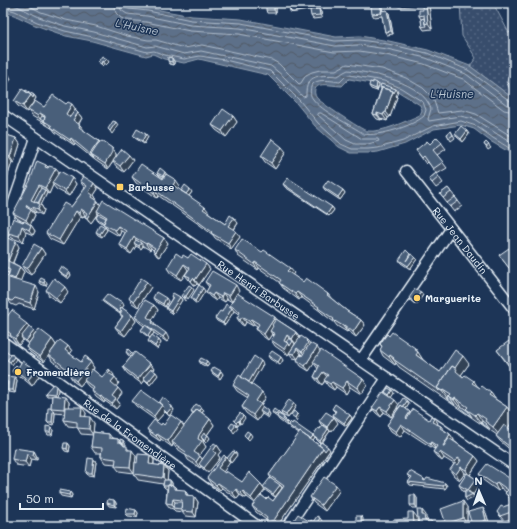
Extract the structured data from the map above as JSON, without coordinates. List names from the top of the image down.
{
  "streets": {
    "street": ["Rue Jean Daudin", "Rue Henri Barbusse", "Rue de la Fromendière"]
  },
  "water": ["L'Huisne"],
  "places": {
    "transit": ["Barbusse"],
    "other": ["Marguerite", "Fromendière"]
  },
  "scale_bar": "50 m",
  "north": "top"
}
